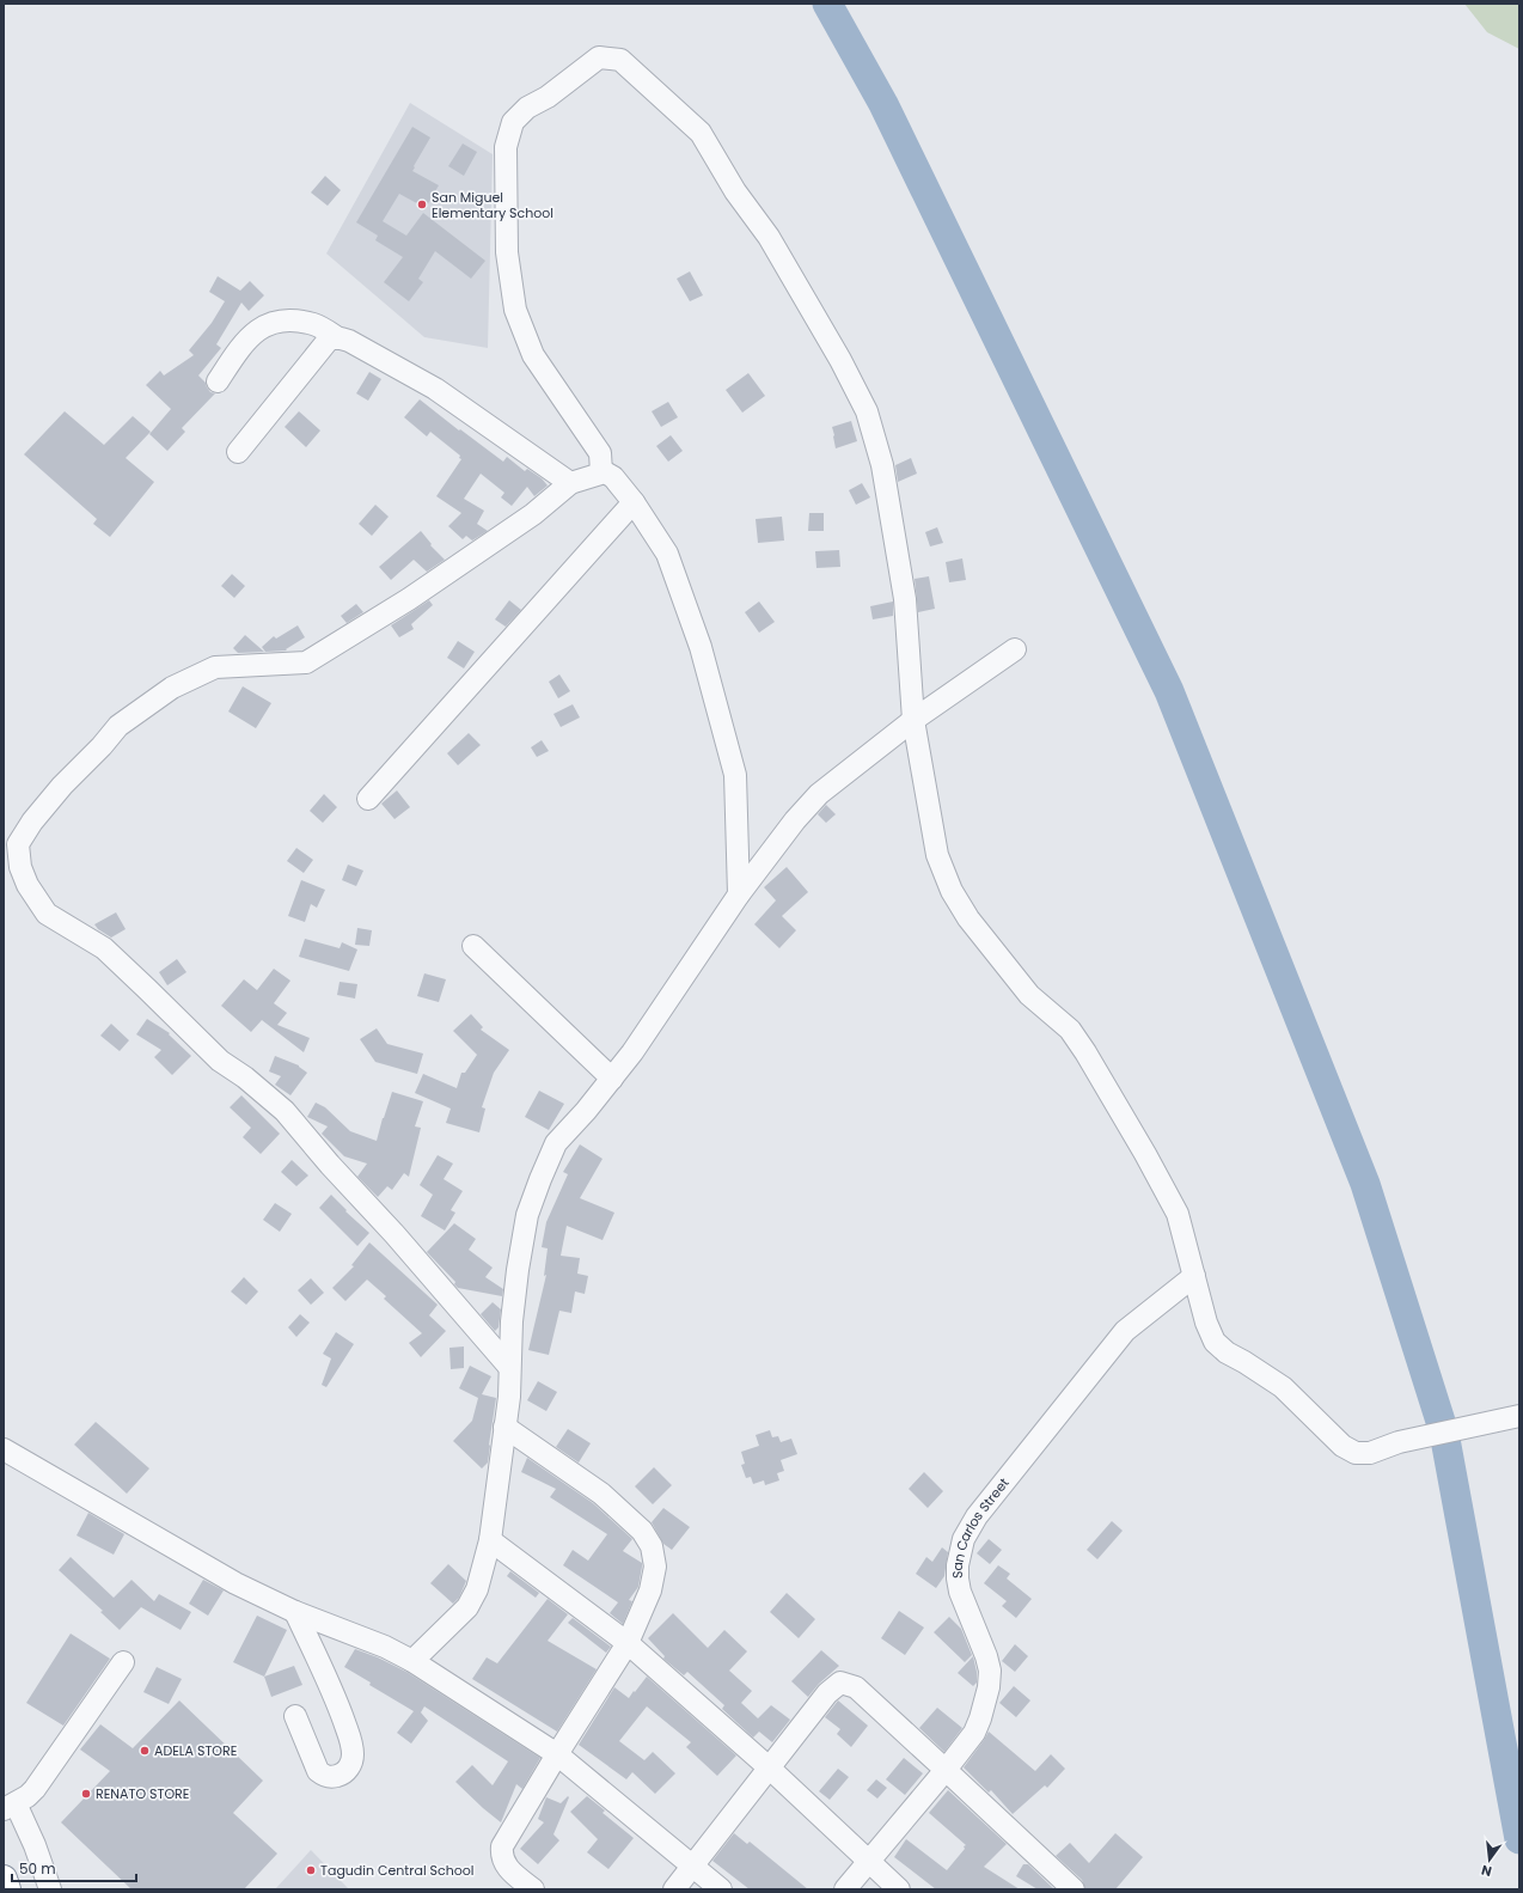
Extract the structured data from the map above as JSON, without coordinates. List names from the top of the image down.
{
  "streets": {
    "street": ["San Carlos Street"]
  },
  "places": [
    "San Miguel Elementary School",
    "ADELA STORE",
    "RENATO STORE",
    "Tagudin Central School"
  ],
  "scale_bar": "50 m",
  "north": "bottom"
}
